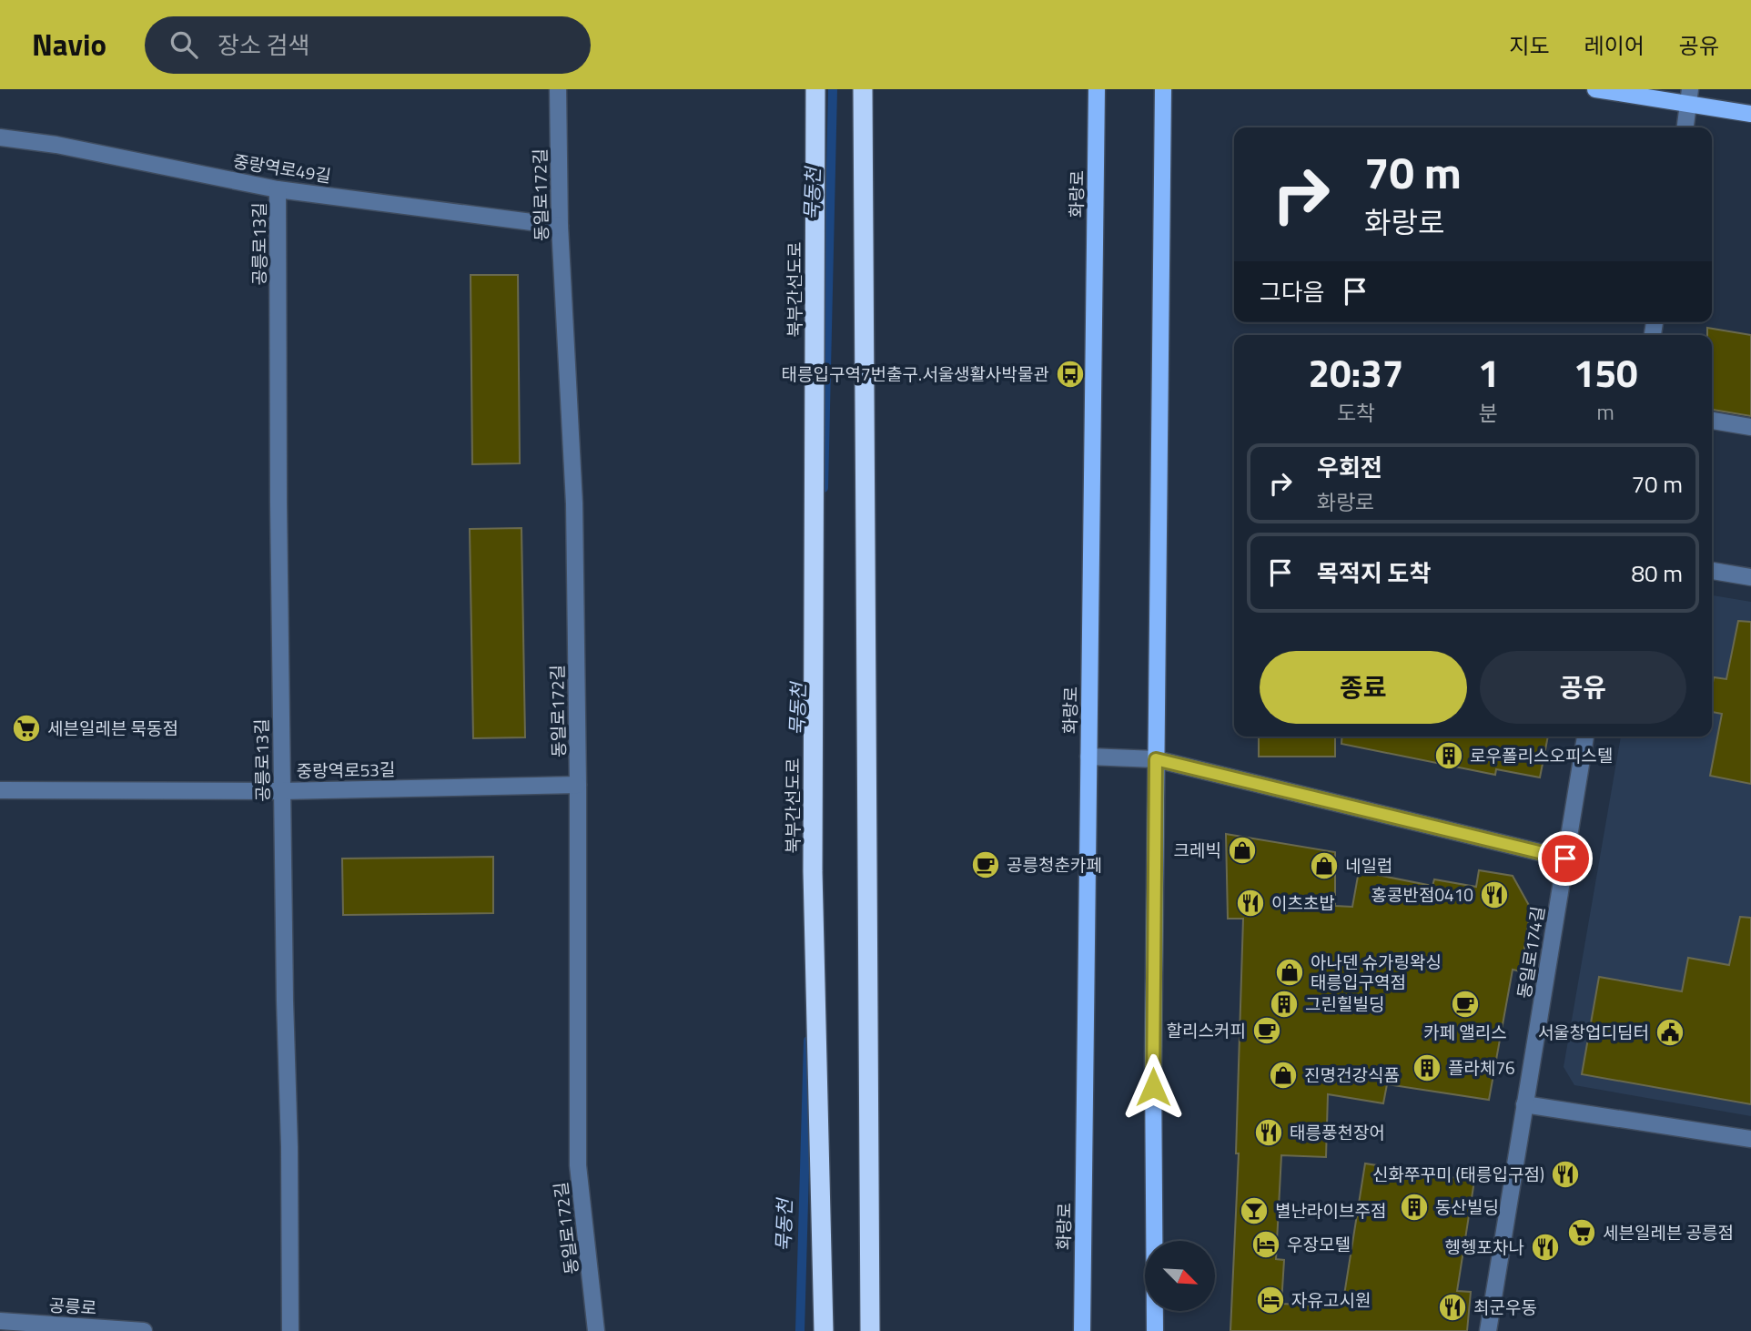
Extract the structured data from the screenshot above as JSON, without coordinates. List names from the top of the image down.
{
  "streets": {
    "highway": ["북부간선도로"],
    "main road": ["화랑로"],
    "street": [
      "중랑역로49길",
      "동일로172길",
      "공릉로13길",
      "중랑역로53길",
      "동일로174길",
      "공릉로"
    ]
  },
  "crossings": [
    ["중랑역로49길", "동일로172길"],
    ["중랑역로49길", "공릉로13길"],
    ["동일로172길", "중랑역로53길"],
    ["공릉로13길", "중랑역로53길"]
  ],
  "water": ["묵동천"],
  "places": {
    "bus stop": ["태릉입구역7번출구.서울생활사박물관"],
    "supermarket": ["세븐일레븐 묵동점", "세븐일레븐 공릉점"],
    "building": [
      "로우폴리스오피스텔",
      "그린힐빌딩",
      "플라체76",
      "동산빌딩"
    ],
    "shop": [
      "크레빅",
      "네일럽",
      "아나덴 슈가링왁싱 태릉입구역점",
      "진명건강식품"
    ],
    "cafe": ["공릉청춘카페", "카페 앨리스", "할리스커피"],
    "restaurant": [
      "홍콩반점0410",
      "이츠초밥",
      "태릉풍천장어",
      "신화쭈꾸미 (태릉입구점)",
      "헹헹포차나",
      "최군우동"
    ],
    "public building": ["서울창업디딤터"],
    "bar": ["별난라이브주점"],
    "hotel": ["우장모텔", "자유고시원"]
  },
  "north": "bottom right",
  "page": {
    "header": "Navio",
    "search": "장소 검색",
    "nav": ["지도", "레이어", "공유"],
    "turn": ["70 m", "화랑로"],
    "then": "그다음",
    "eta": [
      "20:37",
      "도착",
      "1",
      "분",
      "150",
      "m"
    ],
    "list": [
      {
        "name": "우회전",
        "note": "화랑로",
        "value": "70 m"
      },
      {
        "name": "목적지 도착",
        "value": "80 m"
      }
    ],
    "buttons": ["종료", "공유"]
  }
}
